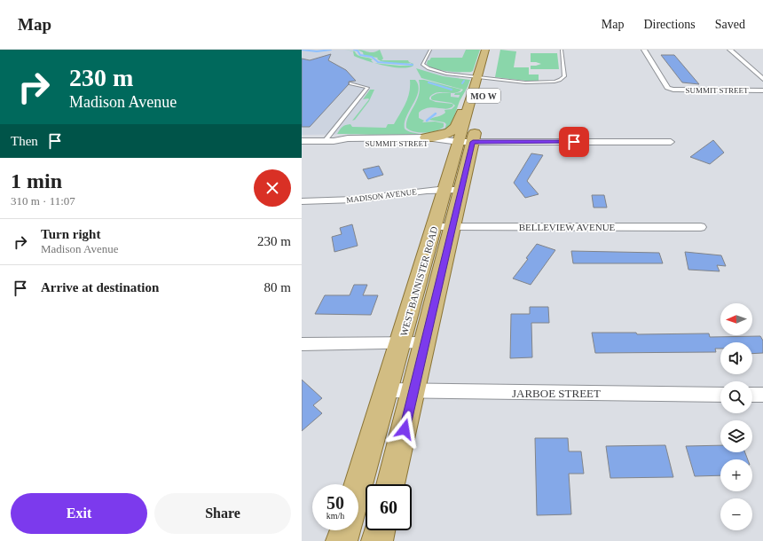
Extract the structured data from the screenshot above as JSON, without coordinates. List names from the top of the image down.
{
  "streets": {
    "main road": ["MO W", "WEST BANNISTER ROAD"],
    "street": [
      "SUMMIT STREET",
      "MADISON AVENUE",
      "BELLEVIEW AVENUE",
      "JARBOE STREET"
    ]
  },
  "crossings": [
    ["SUMMIT STREET", "WEST BANNISTER ROAD"],
    ["MADISON AVENUE", "WEST BANNISTER ROAD"],
    ["BELLEVIEW AVENUE", "WEST BANNISTER ROAD"],
    ["WEST BANNISTER ROAD", "JARBOE STREET"]
  ],
  "north": "left",
  "page": {
    "header": "Map",
    "nav": ["Map", "Directions", "Saved"],
    "turn": ["230 m", "Madison Avenue"],
    "then": "Then",
    "heading": ["1 min", "310 m · 11:07"],
    "list": [
      {
        "name": "Turn right",
        "note": "Madison Avenue",
        "value": "230 m"
      },
      {
        "name": "Arrive at destination",
        "value": "80 m"
      }
    ],
    "map_buttons": ["+", "−"],
    "speed": "50 km/h",
    "limit": "60",
    "buttons": ["Exit", "Share"]
  }
}
